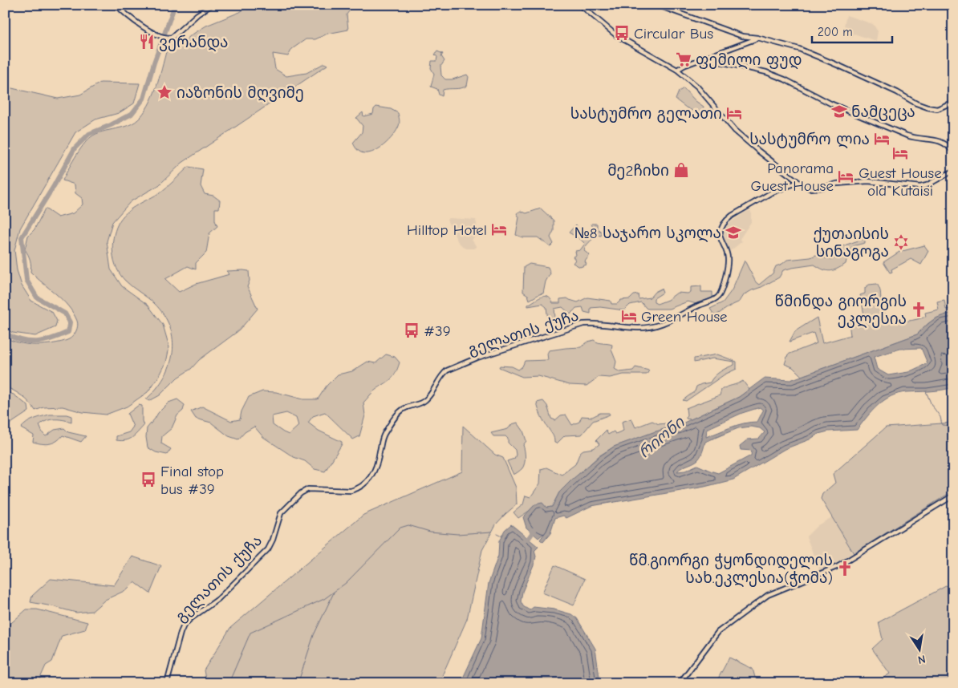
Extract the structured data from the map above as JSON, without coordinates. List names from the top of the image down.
{
  "streets": {
    "main road": ["გელათის ქუჩა"]
  },
  "water": ["რიონი"],
  "places": {
    "bus stop": ["Circular Bus", "#39", "Final stop bus #39"],
    "restaurant": ["ვერანდა"],
    "supermarket": ["ფემილი ფუდ"],
    "place": ["იაზონის მღვიმე"],
    "school or university": ["ნამცეცა", "№8 საჯარო სკოლა"],
    "hotel": [
      "სასტუმრო გელათი",
      "სასტუმრო ლია",
      "Guest House old Kutaisi",
      "Panorama Guest House",
      "Hilltop Hotel",
      "Green House"
    ],
    "shop": ["მე2ჩიხი"],
    "synagogue": ["ქუთაისის სინაგოგა"],
    "church": ["წმინდა გიორგის ეკლესია", "წმ.გიორგი ჭყონდიდელის სახ.ეკლესია(ჭომა)"]
  },
  "scale_bar": "200 m",
  "north": "bottom"
}
